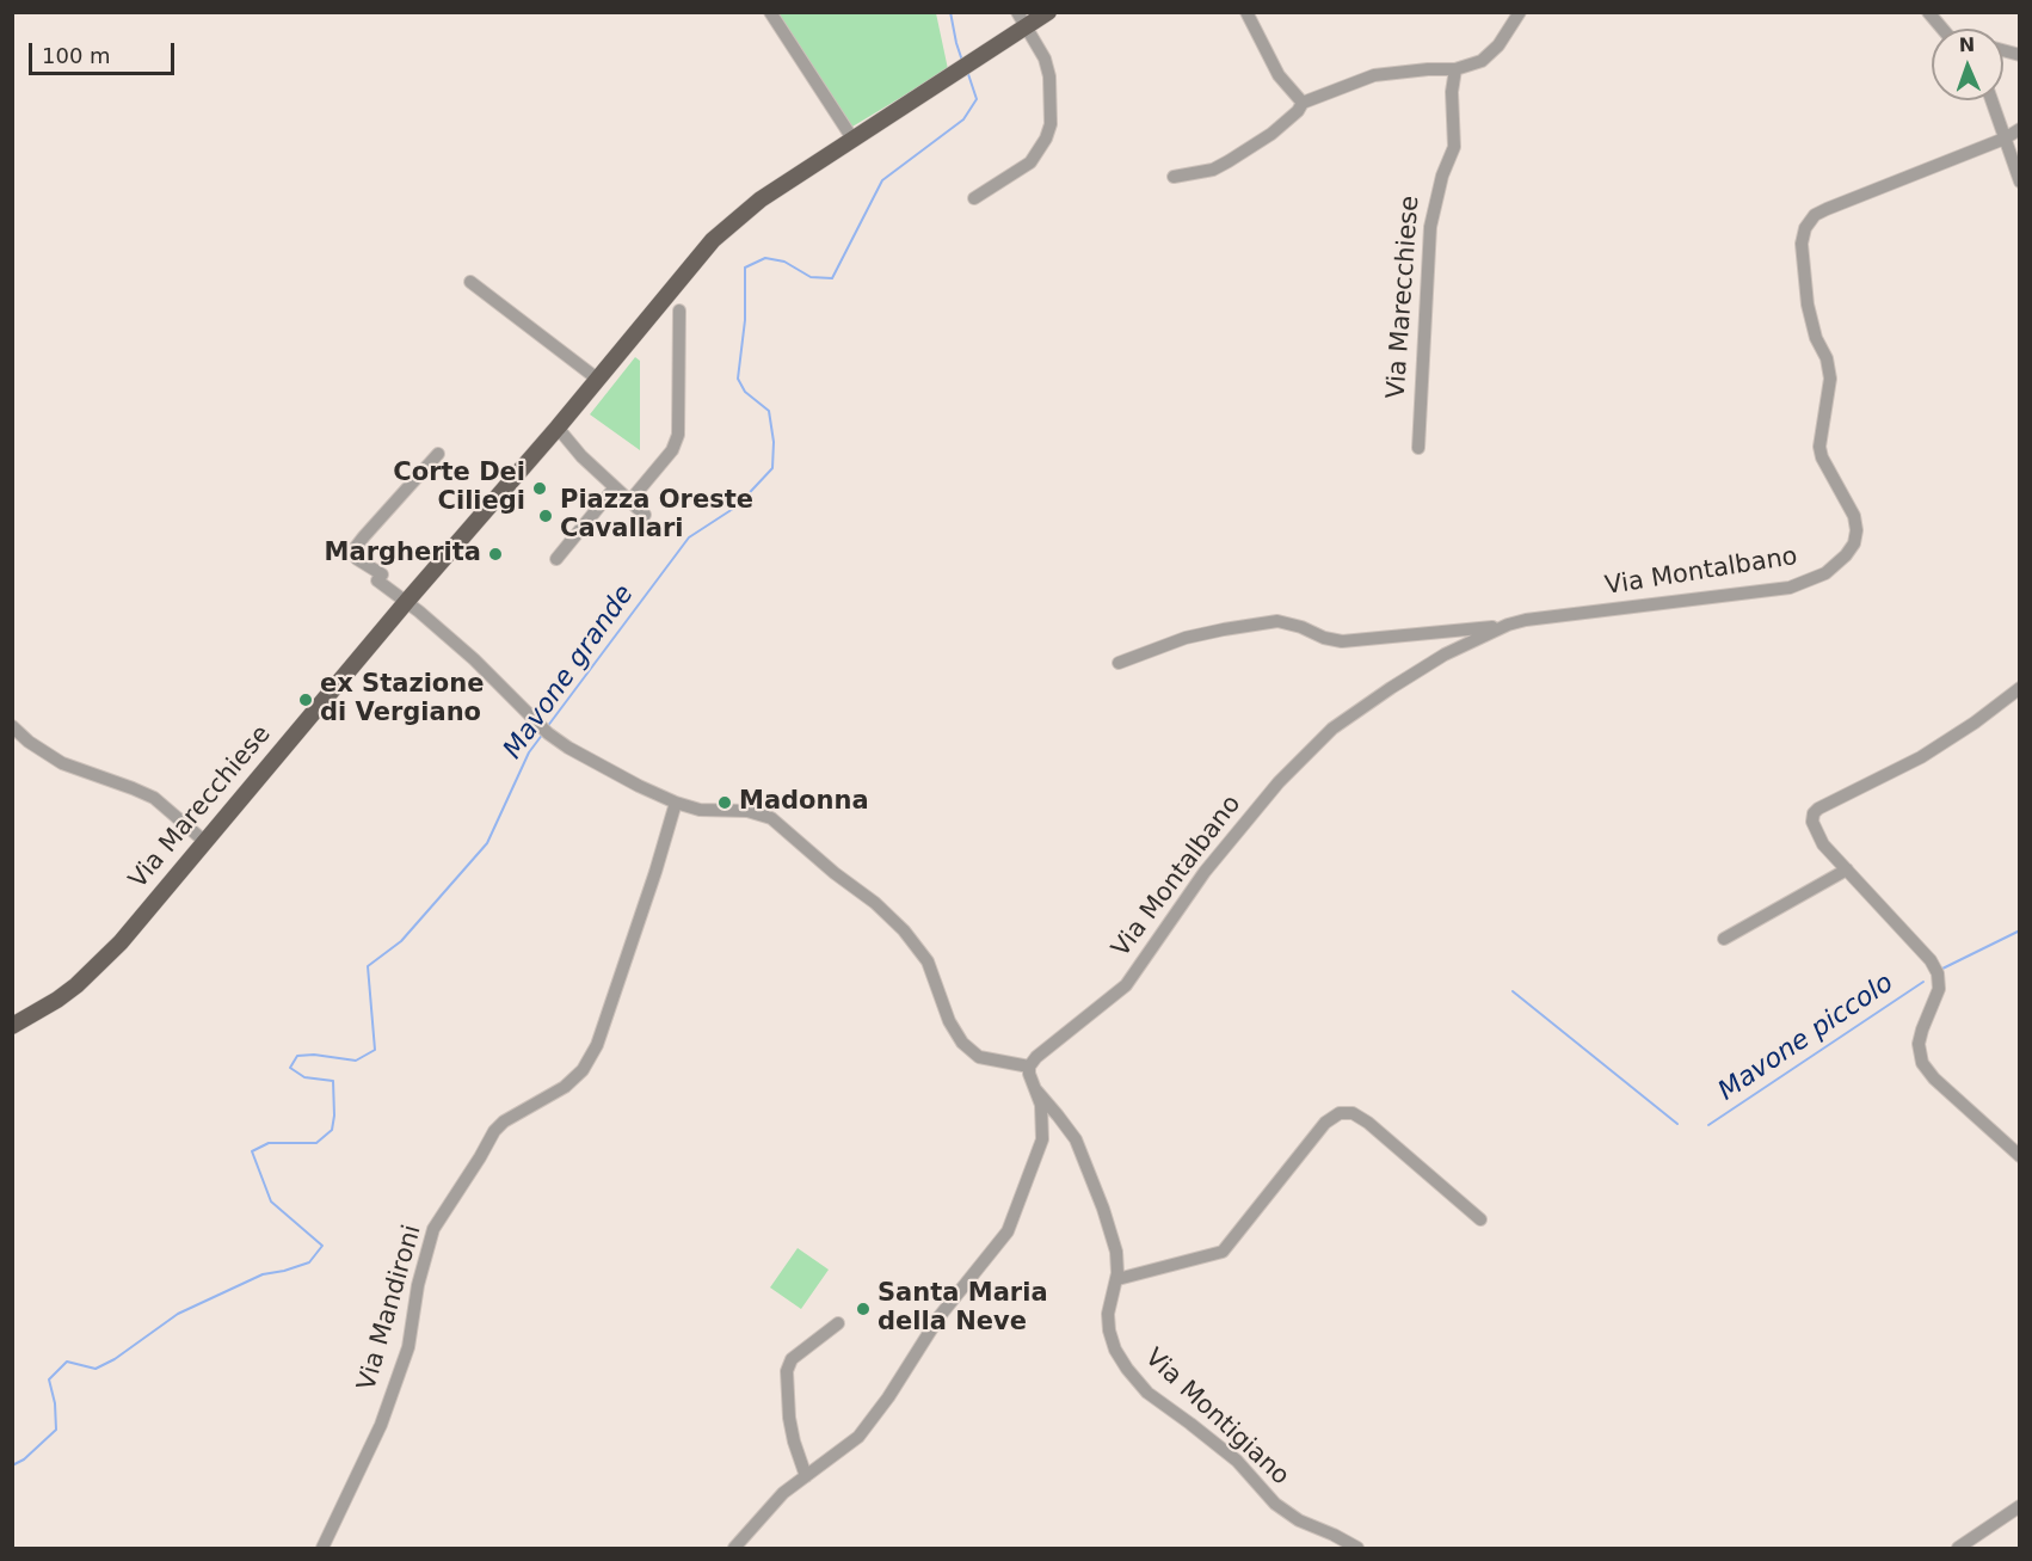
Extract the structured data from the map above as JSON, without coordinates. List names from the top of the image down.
{
  "streets": {
    "main road": ["Via Marecchiese"],
    "street": ["Via Montalbano", "Via Mandironi", "Via Montigiano"]
  },
  "water": ["Mavone grande", "Mavone piccolo"],
  "places": [
    "Corte Dei Ciliegi",
    "Piazza Oreste Cavallari",
    "Margherita",
    "ex Stazione di Vergiano",
    "Madonna",
    "Santa Maria della Neve"
  ],
  "scale_bar": "100 m",
  "north": "top"
}
